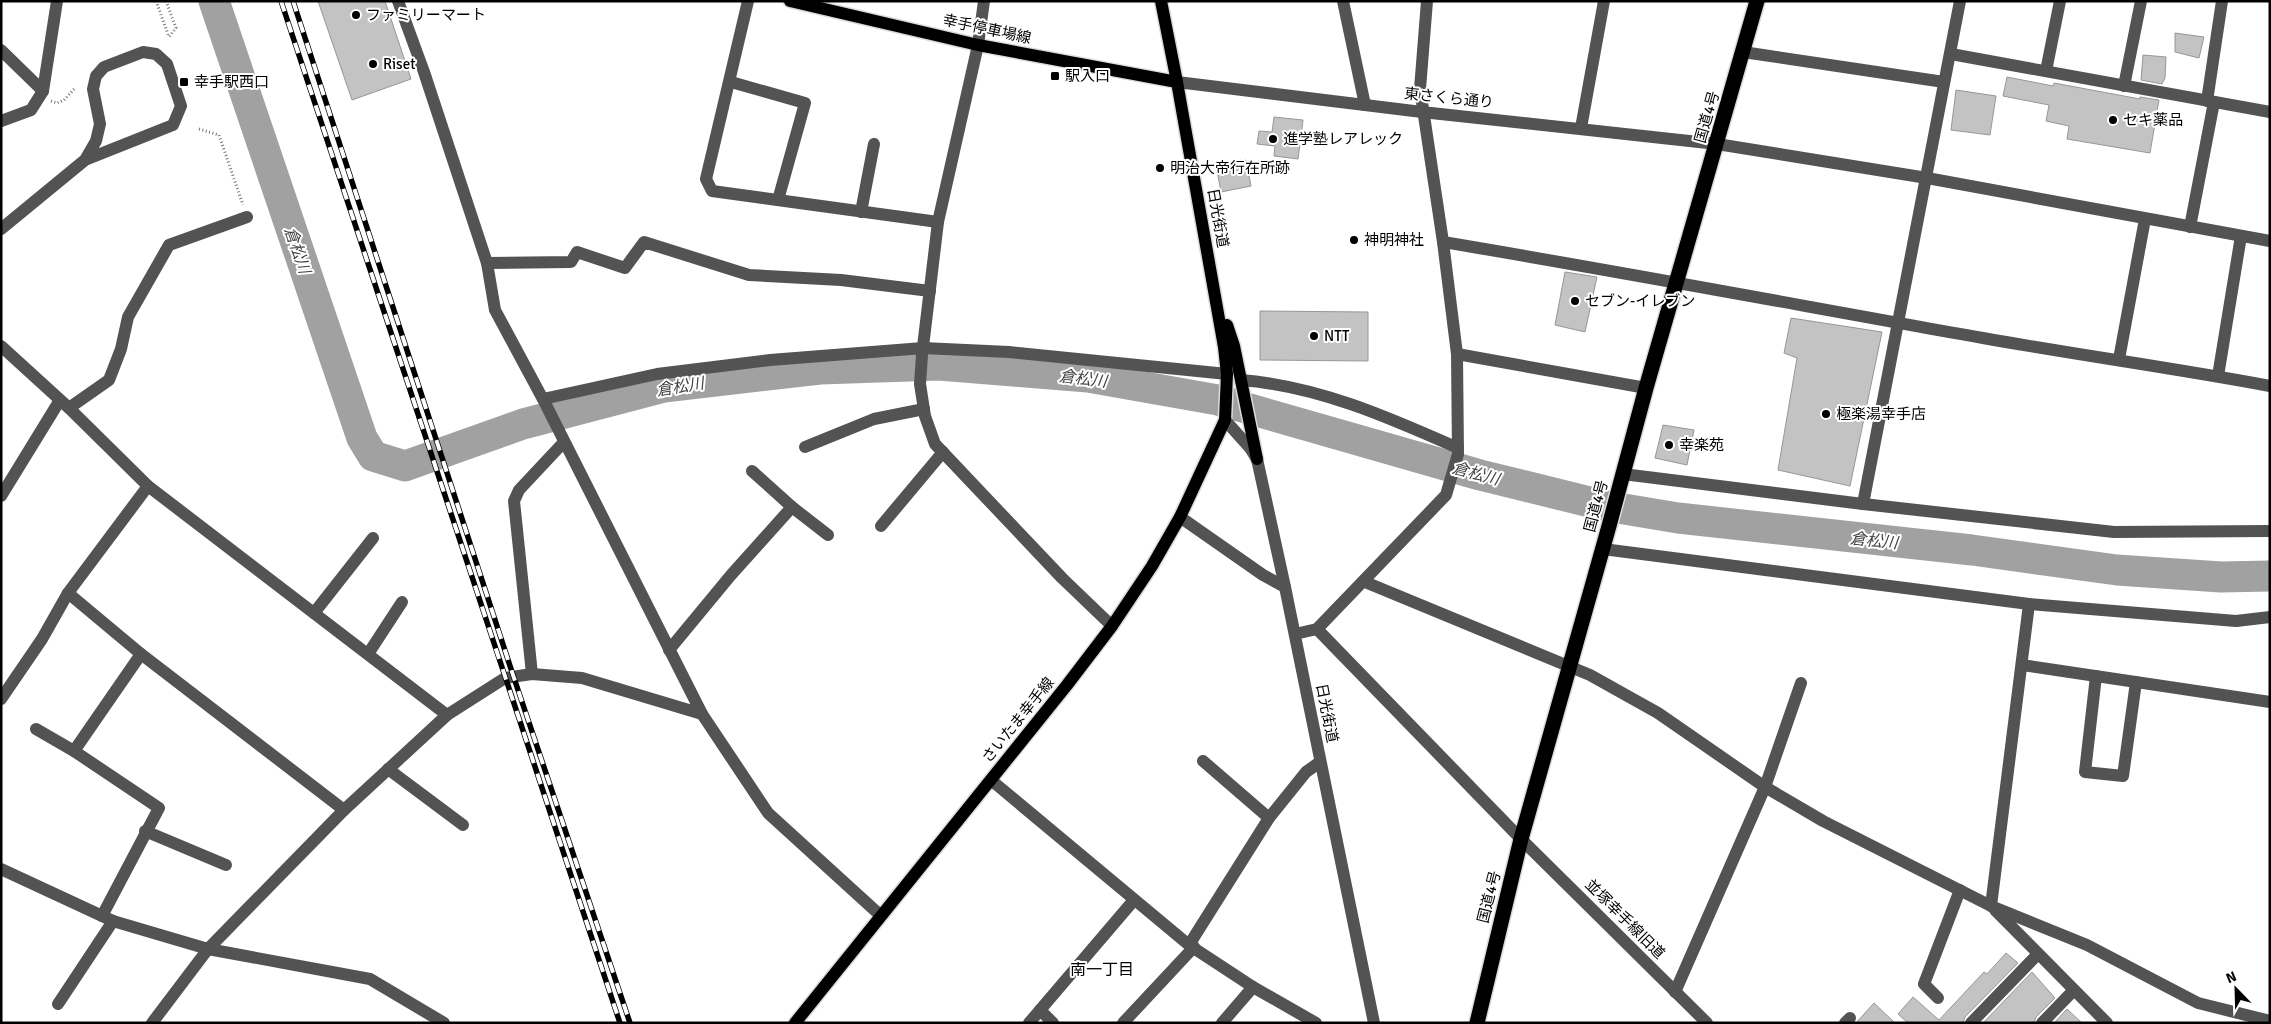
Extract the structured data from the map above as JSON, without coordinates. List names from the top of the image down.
{
  "streets": {
    "highway": ["国道4号"],
    "main road": ["幸手停車場線", "日光街道", "さいたま幸手線"],
    "street": ["東さくら通り", "並塚幸手線旧道"]
  },
  "crossings": [
    ["幸手停車場線", "東さくら通り"],
    ["幸手停車場線", "日光街道"],
    ["東さくら通り", "国道4号"],
    ["東さくら通り", "日光街道"],
    ["国道4号", "並塚幸手線旧道"],
    ["日光街道", "さいたま幸手線"]
  ],
  "districts": ["南一丁目"],
  "water": ["倉松川"],
  "places": {
    "other": [
      "ファミリーマート",
      "Riset",
      "セキ薬品",
      "進学塾レアレック",
      "明治大帝行在所跡",
      "神明神社",
      "セブン-イレブン",
      "NTT",
      "極楽湯幸手店",
      "幸楽苑"
    ],
    "transit": ["駅入口", "幸手駅西口"]
  },
  "north": "top left"
}
